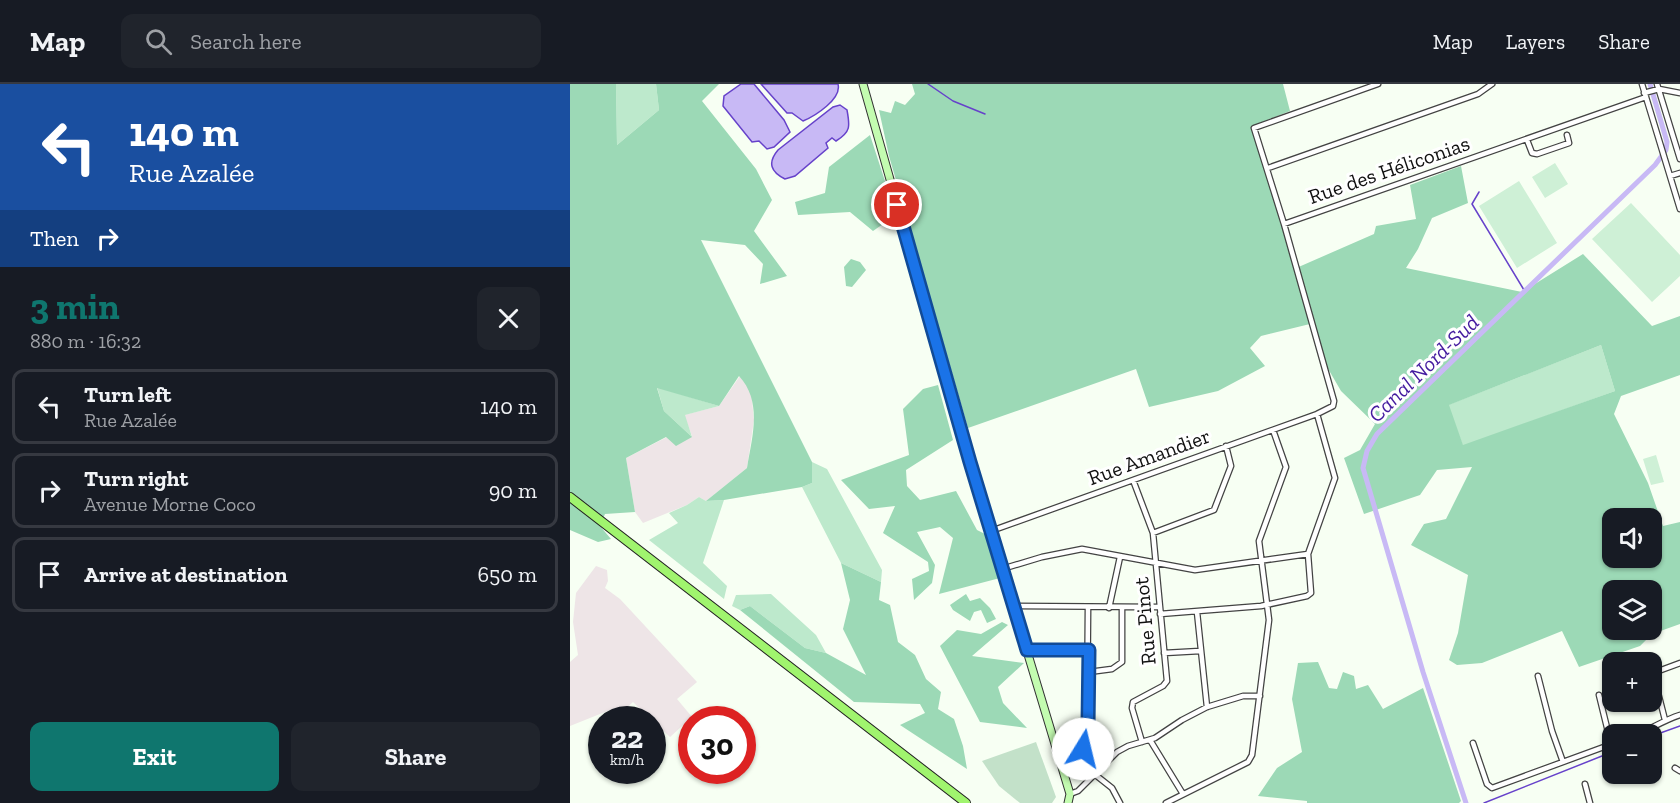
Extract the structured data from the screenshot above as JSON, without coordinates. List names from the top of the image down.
{
  "streets": {
    "street": ["Rue des Héliconias", "Rue Amandier", "Rue Pinot"]
  },
  "crossings": [
    ["Rue Amandier", "Rue Pinot"]
  ],
  "water": ["Canal Nord-Sud"],
  "page": {
    "header": "Map",
    "search": "Search here",
    "nav": ["Map", "Layers", "Share"],
    "turn": ["140 m", "Rue Azalée"],
    "then": "Then",
    "heading": ["3 min", "880 m · 16:32"],
    "list": [
      {
        "name": "Turn left",
        "note": "Rue Azalée",
        "value": "140 m"
      },
      {
        "name": "Turn right",
        "note": "Avenue Morne Coco",
        "value": "90 m"
      },
      {
        "name": "Arrive at destination",
        "value": "650 m"
      }
    ],
    "map_buttons": ["+", "−"],
    "speed": "22 km/h",
    "limit": "30",
    "buttons": ["Exit", "Share"]
  }
}
